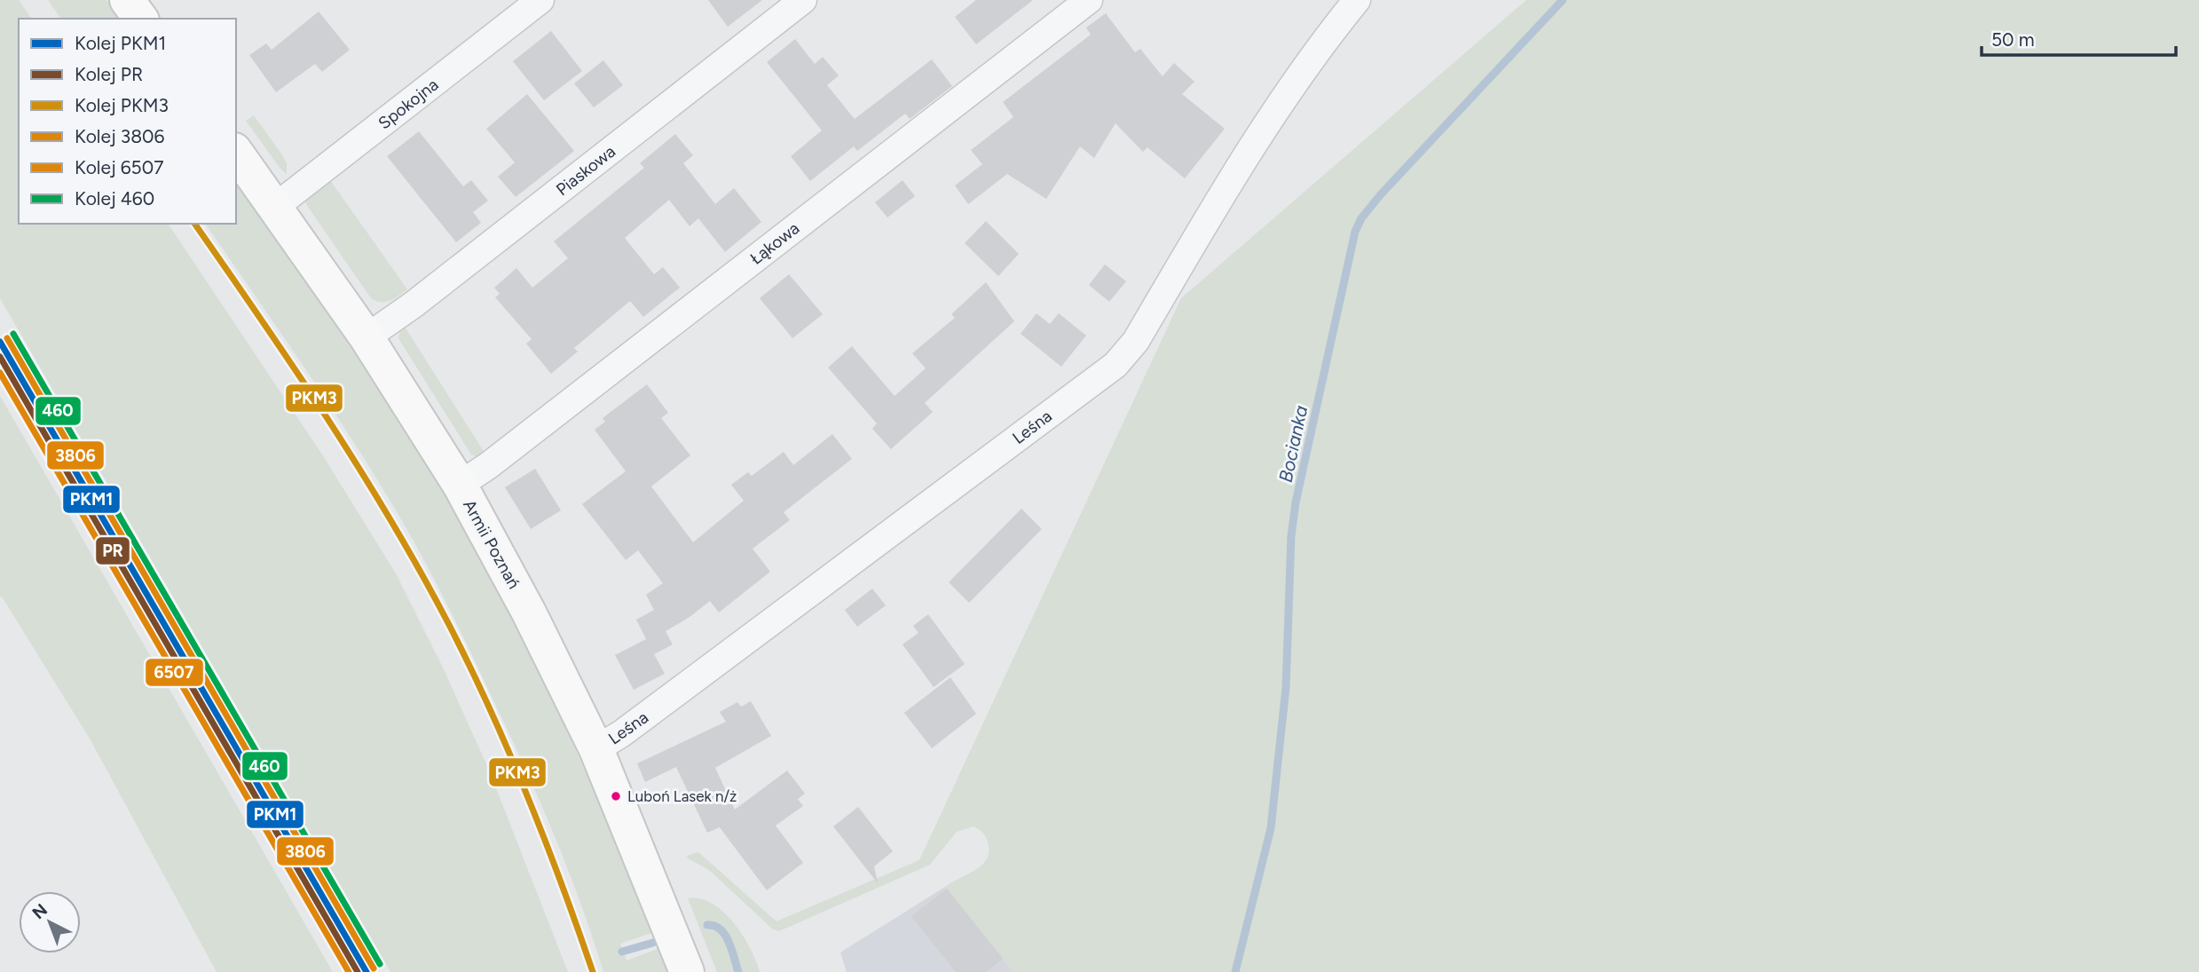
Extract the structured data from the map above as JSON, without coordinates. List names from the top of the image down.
{
  "streets": {
    "main road": ["Armii Poznań"],
    "street": [
      "Spokojna",
      "Piaskowa",
      "Łąkowa",
      "Leśna"
    ]
  },
  "crossings": [
    ["Spokojna", "Armii Poznań"],
    ["Piaskowa", "Armii Poznań"],
    ["Łąkowa", "Armii Poznań"],
    ["Leśna", "Armii Poznań"]
  ],
  "water": ["Bocianka"],
  "places": ["Luboń Lasek n/ż"],
  "lines": [
    "rail line PKM3",
    "rail line 460",
    "rail line 3806",
    "rail line PKM1",
    "rail line PR",
    "rail line 6507"
  ],
  "legend": [
    "Kolej PKM1",
    "Kolej PR",
    "Kolej PKM3",
    "Kolej 3806",
    "Kolej 6507",
    "Kolej 460"
  ],
  "scale_bar": "50 m",
  "north": "top left"
}
